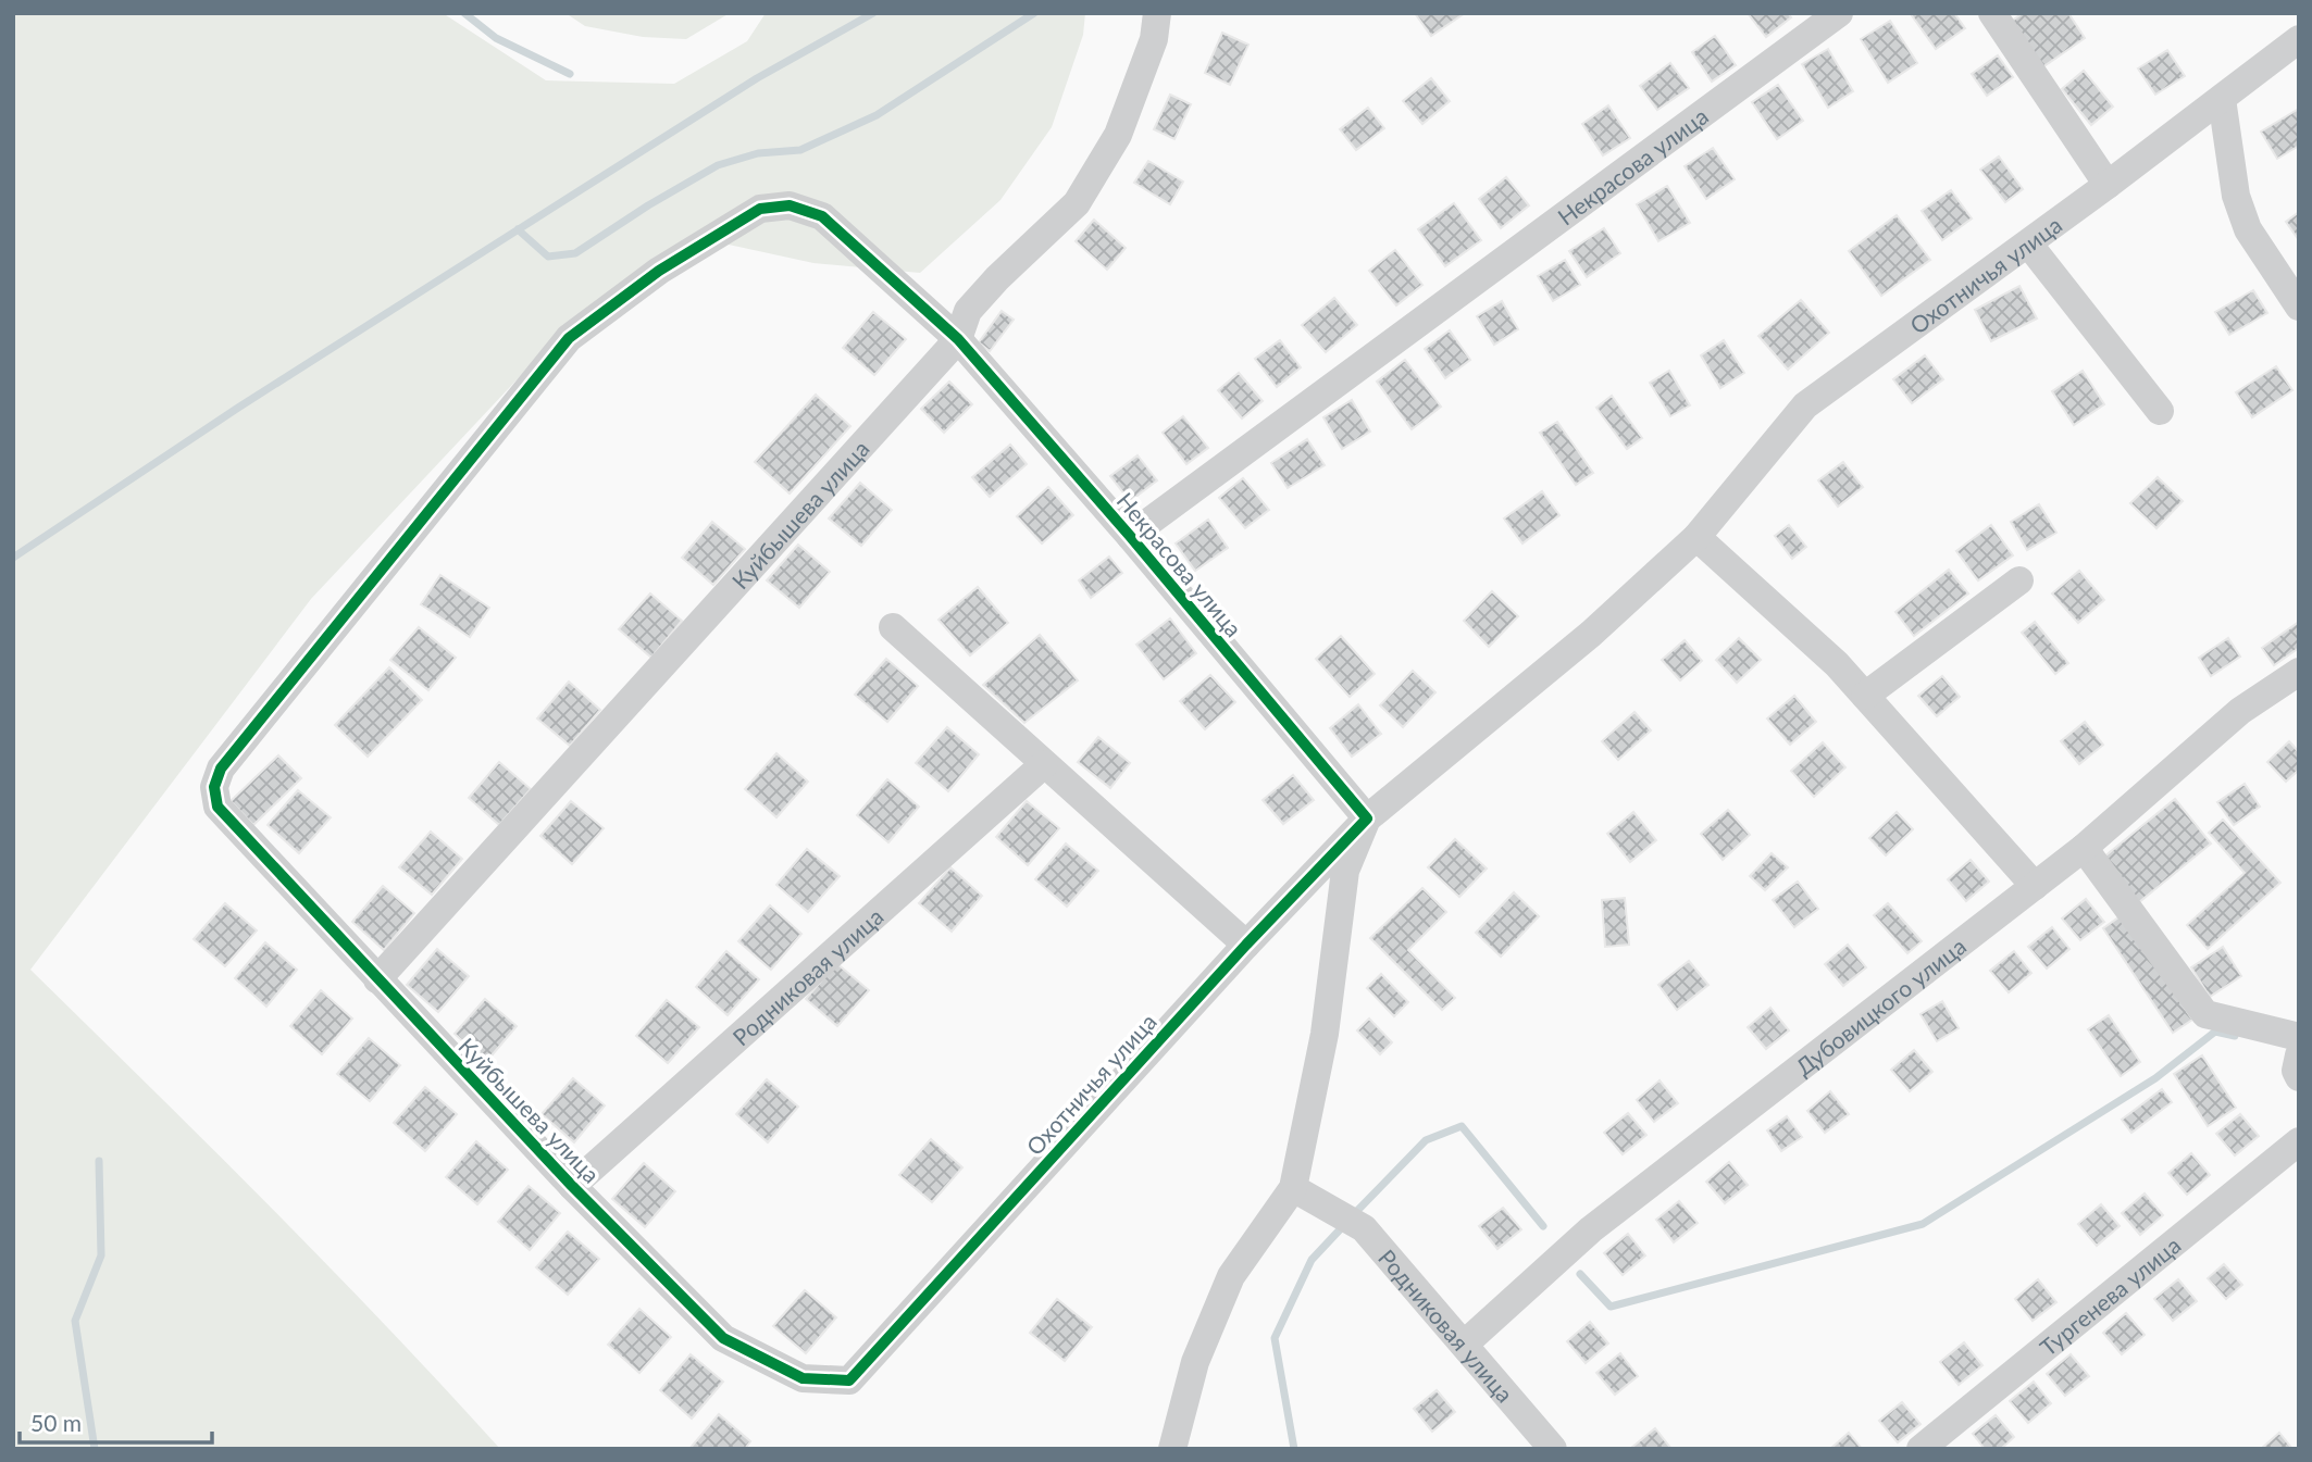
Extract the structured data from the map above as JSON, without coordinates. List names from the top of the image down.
{
  "streets": {
    "street": [
      "Некрасова улица",
      "Охотничья улица",
      "Куйбышева улица",
      "Родниковая улица",
      "Дубовицкого улица",
      "Тургенева улица"
    ]
  },
  "crossings": [
    ["Некрасова улица", "Охотничья улица"],
    ["Некрасова улица", "Куйбышева улица"],
    ["Охотничья улица", "Куйбышева улица"],
    ["Охотничья улица", "Родниковая улица"],
    ["Куйбышева улица", "Родниковая улица"],
    ["Родниковая улица", "Дубовицкого улица"]
  ],
  "scale_bar": "50 m"
}
